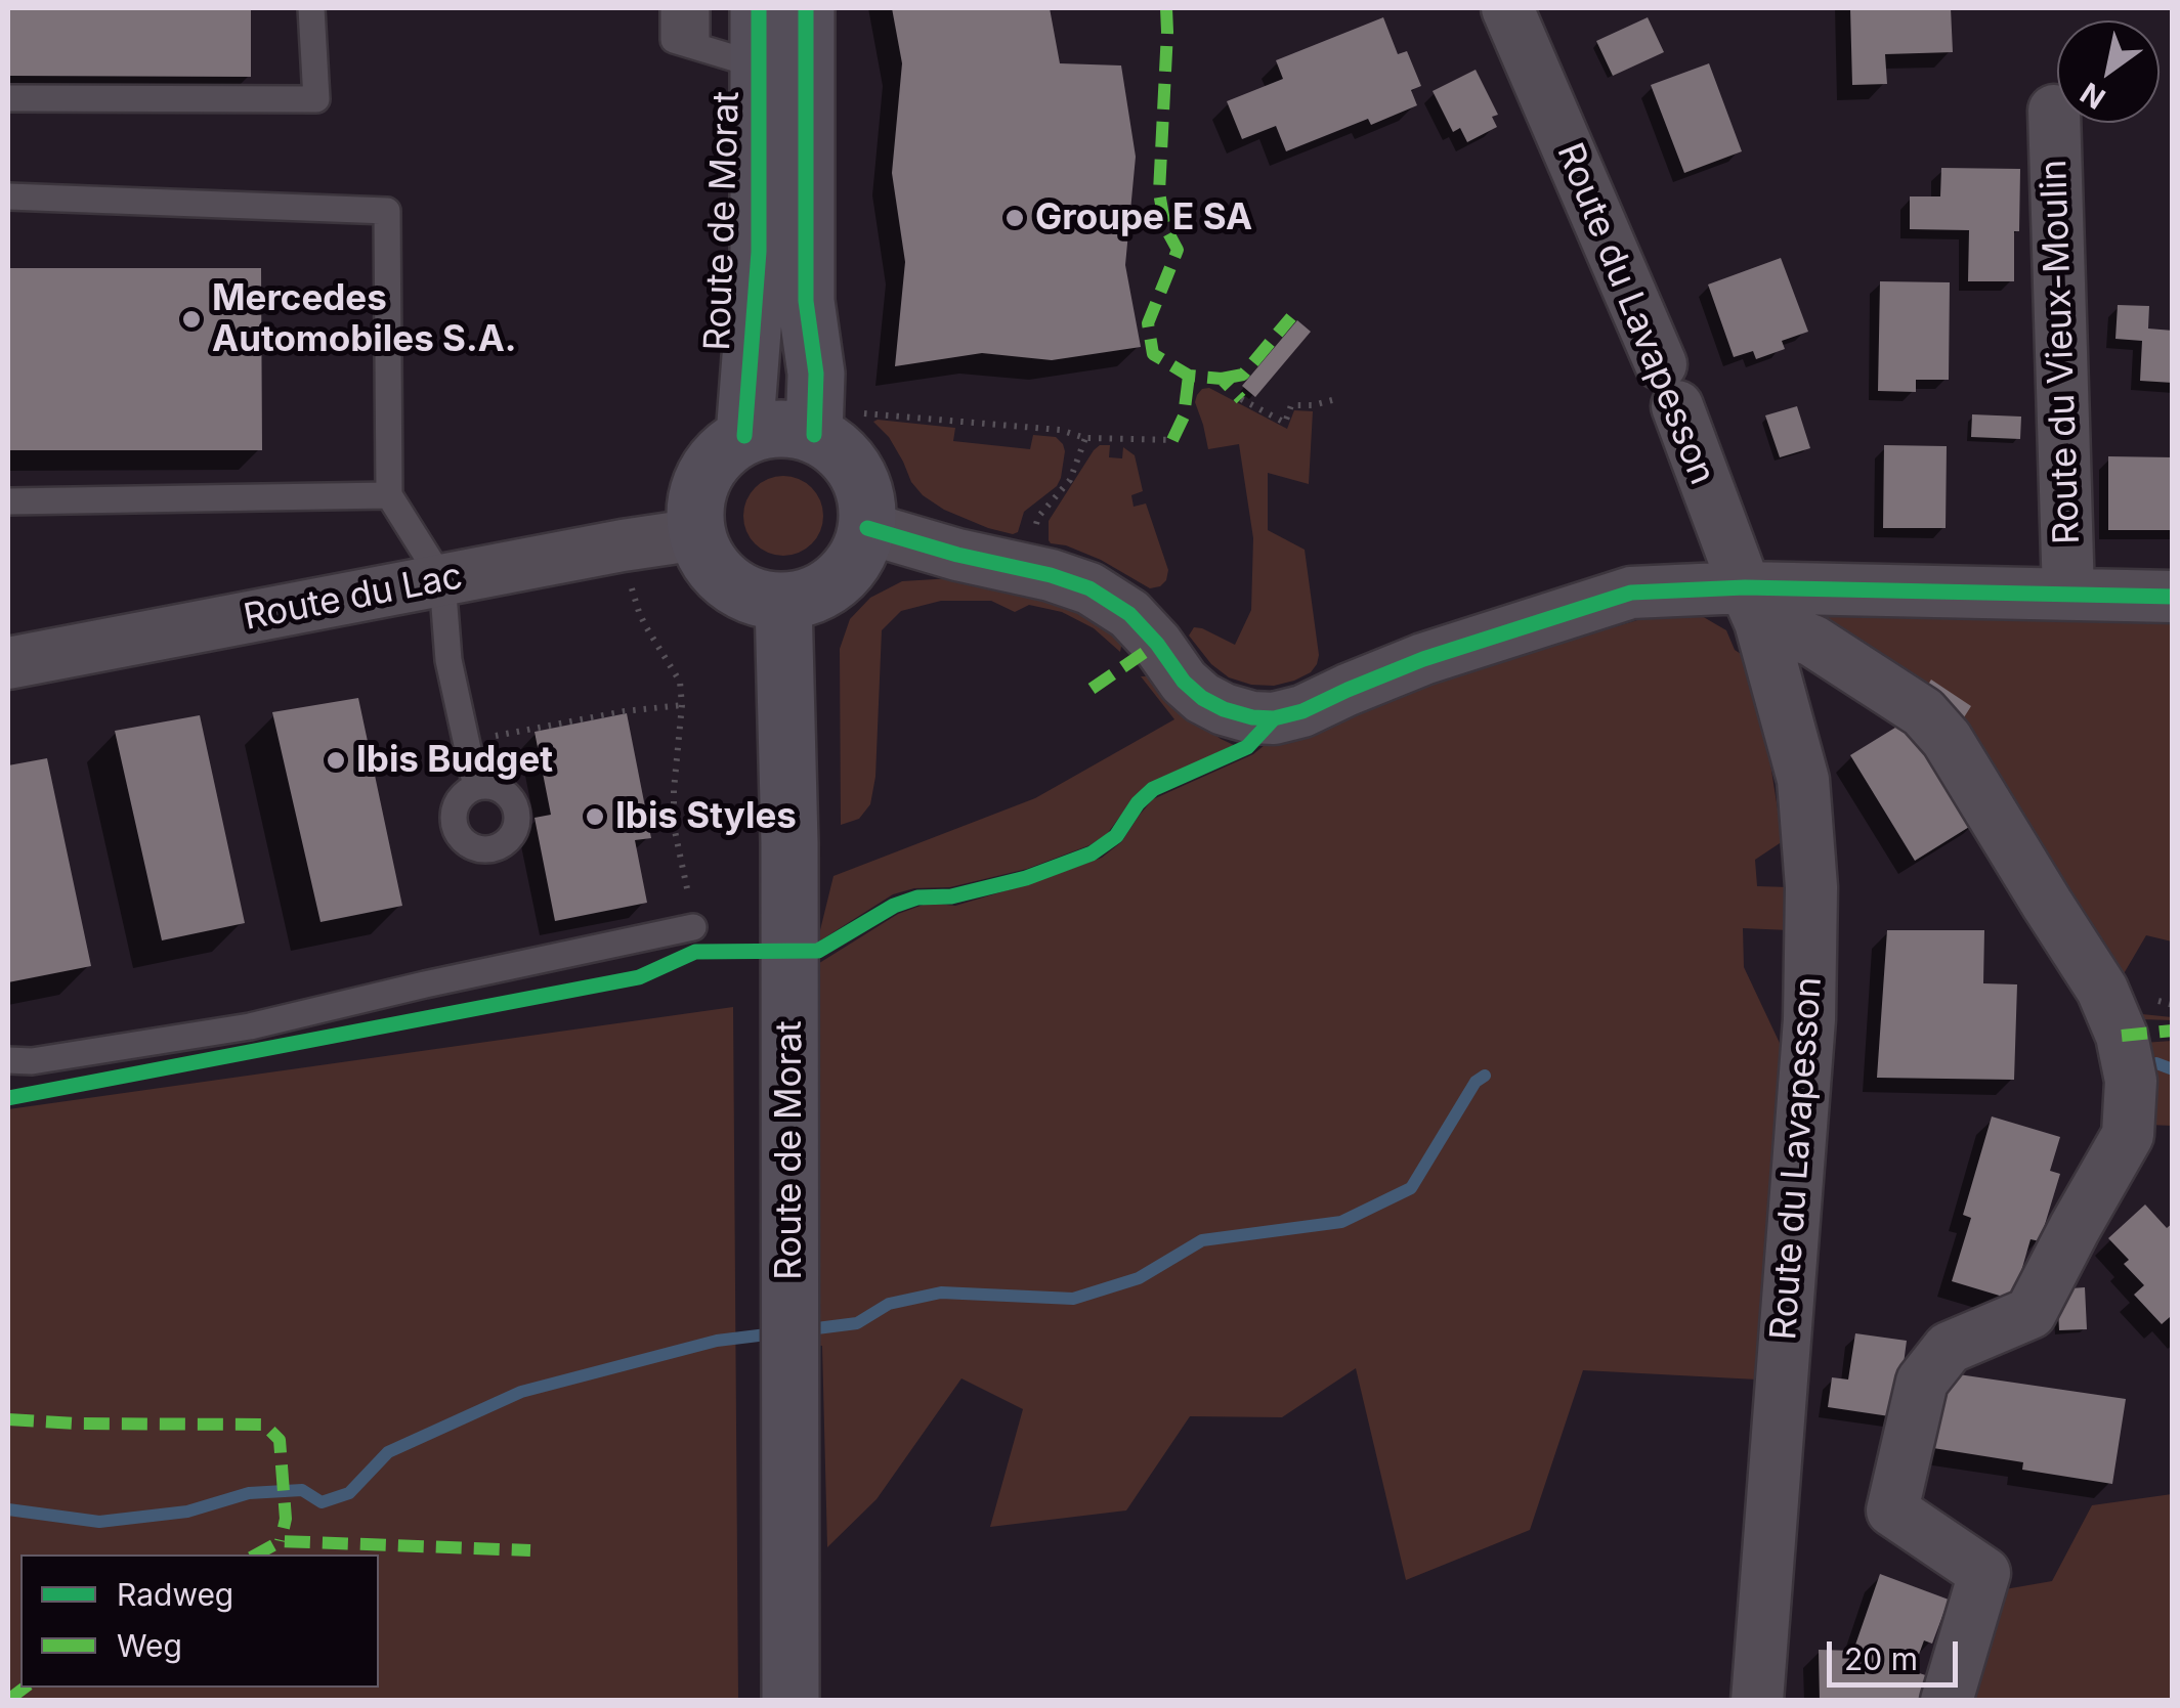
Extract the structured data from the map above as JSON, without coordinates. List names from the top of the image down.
{
  "streets": {
    "main road": ["Route de Morat"],
    "street": ["Route du Lavapesson", "Route du Vieux-Moulin", "Route du Lac"]
  },
  "crossings": [
    ["Route de Morat", "Route du Vieux-Moulin"],
    ["Route de Morat", "Route du Lac"],
    ["Route du Lavapesson", "Route du Vieux-Moulin"],
    ["Route du Vieux-Moulin", "Route du Lac"]
  ],
  "places": [
    "Groupe E SA",
    "Mercedes Automobiles S.A.",
    "Ibis Budget",
    "Ibis Styles"
  ],
  "legend": ["Radweg", "Weg"],
  "scale_bar": "20 m",
  "north": "bottom left"
}
